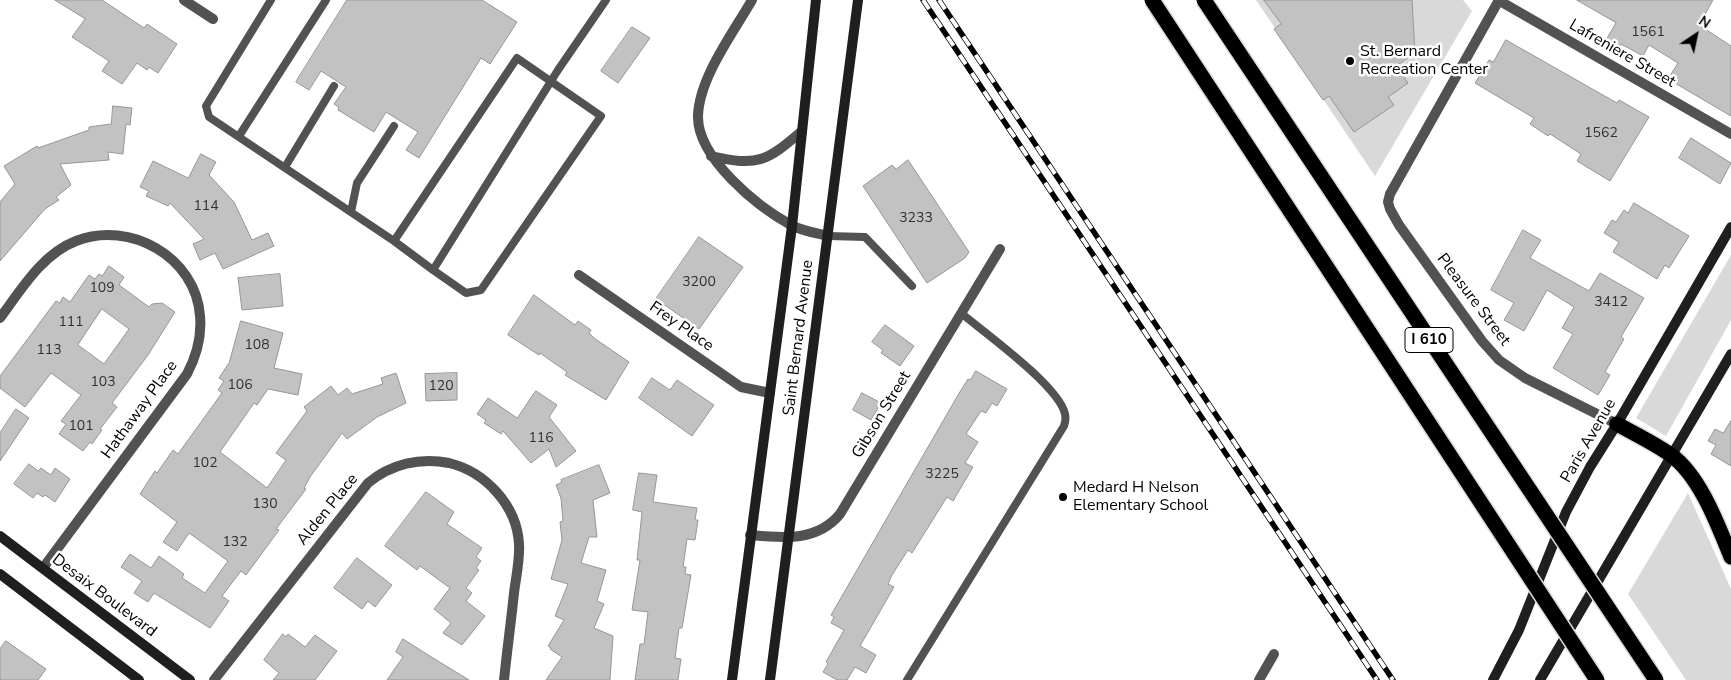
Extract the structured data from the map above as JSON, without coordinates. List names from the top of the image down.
{
  "streets": {
    "highway": ["I 610"],
    "street": [
      "Lafreniere Street",
      "Pleasure Street",
      "Frey Place",
      "Saint Bernard Avenue",
      "Hathaway Place",
      "Gibson Street",
      "Paris Avenue",
      "Alden Place",
      "Desaix Boulevard"
    ]
  },
  "crossings": [
    ["Lafreniere Street", "Pleasure Street"],
    ["Pleasure Street", "Paris Avenue"],
    ["Frey Place", "Saint Bernard Avenue"],
    ["Saint Bernard Avenue", "Gibson Street"],
    ["Hathaway Place", "Desaix Boulevard"]
  ],
  "places": ["St. Bernard Recreation Center", "Medard H Nelson Elementary School"],
  "house_numbers": [
    "1561",
    "1562",
    "114",
    "3233",
    "3200",
    "109",
    "3412",
    "111",
    "108",
    "113",
    "103",
    "106",
    "120",
    "101",
    "116",
    "102",
    "3225",
    "130",
    "132"
  ],
  "north": "top right"
}
